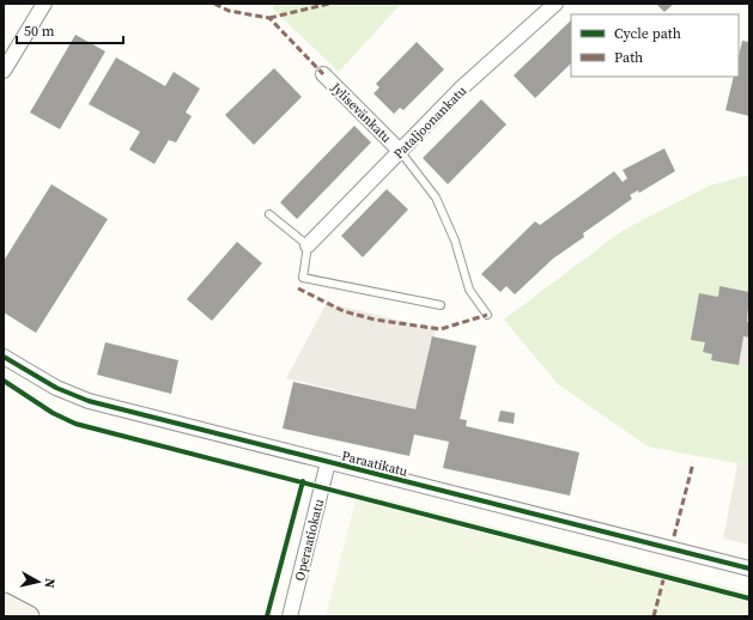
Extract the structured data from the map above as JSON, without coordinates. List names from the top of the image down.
{
  "streets": {
    "street": [
      "Jylisevänkatu",
      "Pataljoonankatu",
      "Paraatikatu",
      "Operaatiokatu"
    ]
  },
  "crossings": [
    ["Jylisevänkatu", "Pataljoonankatu"],
    ["Paraatikatu", "Operaatiokatu"]
  ],
  "legend": ["Cycle path", "Path"],
  "scale_bar": "50 m",
  "north": "right"
}
